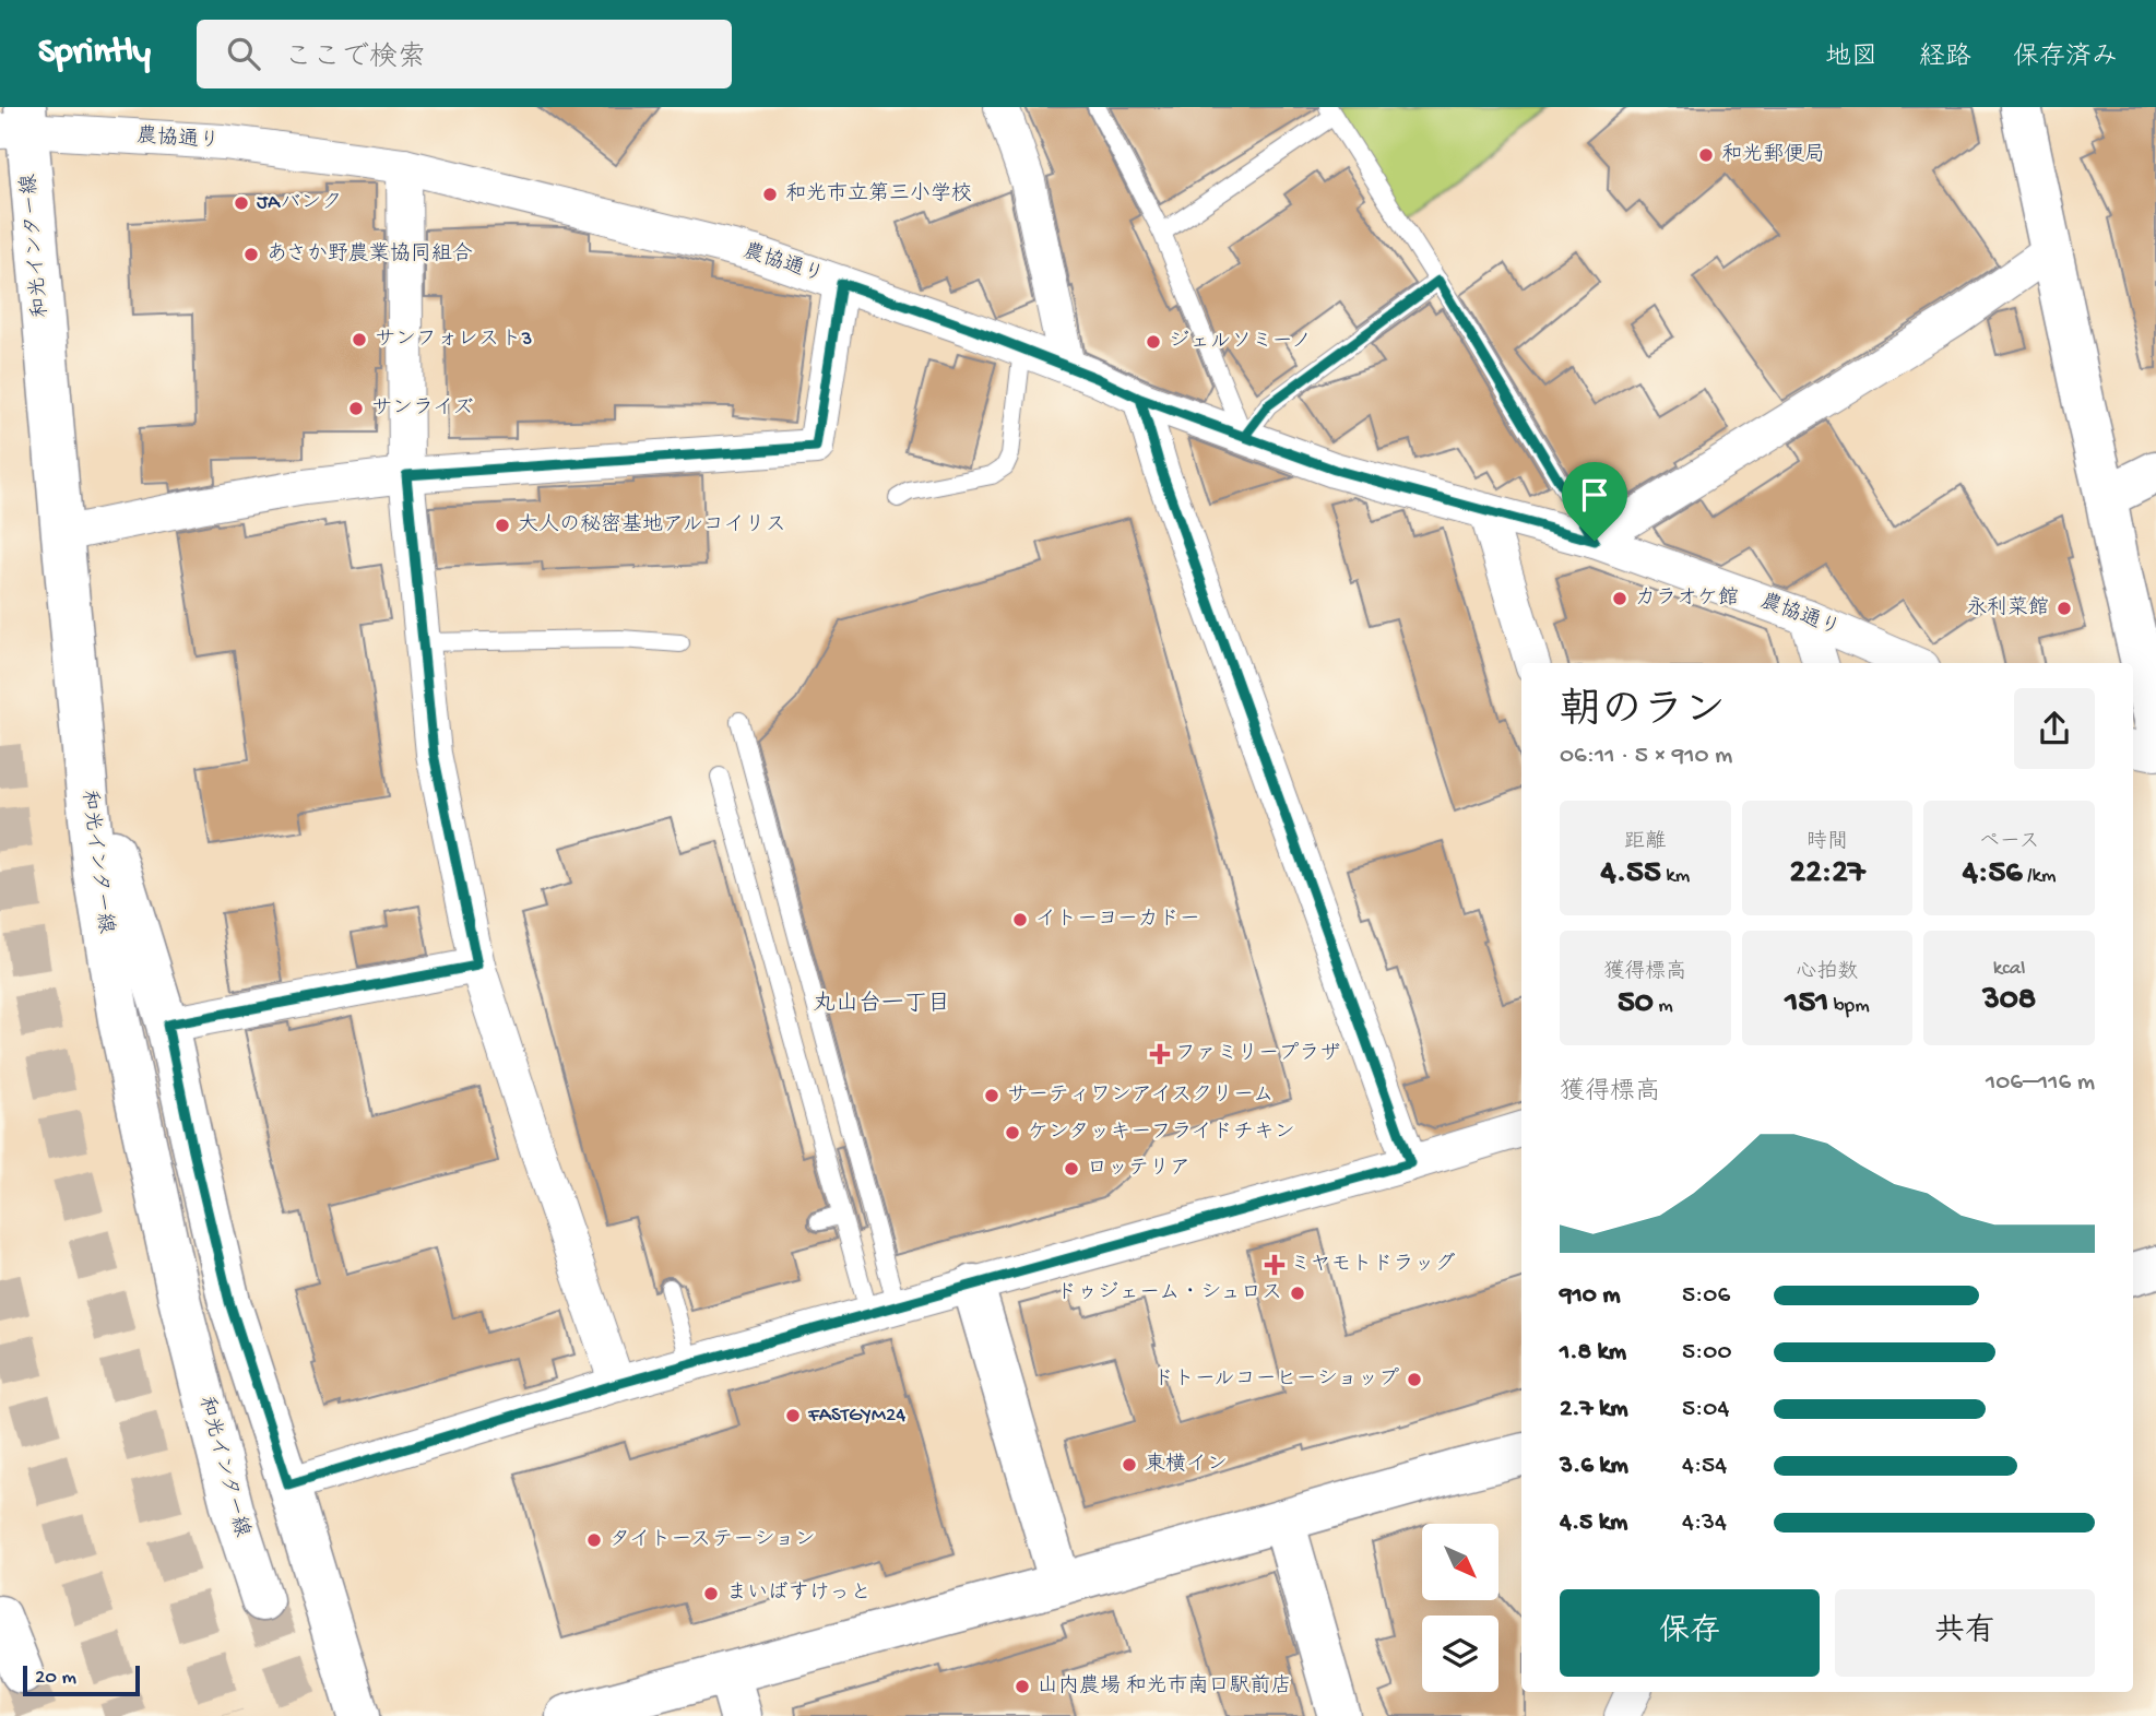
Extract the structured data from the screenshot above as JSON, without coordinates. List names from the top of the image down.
{
  "streets": {
    "main road": ["和光インター線"],
    "street": ["農協通り"]
  },
  "crossings": [
    ["農協通り", "和光インター線"]
  ],
  "districts": ["丸山台一丁目"],
  "places": {
    "other": [
      "和光郵便局",
      "和光市立第三小学校",
      "JAバンク",
      "あさか野農業協同組合",
      "サンフォレスト3",
      "ジェルソミーノ",
      "サンライズ",
      "大人の秘密基地アルコイリス",
      "カラオケ館",
      "永利菜館",
      "イトーヨーカドー",
      "サーティワンアイスクリーム",
      "ケンタッキーフライドチキン",
      "ロッテリア",
      "ドゥジェーム・シュロス",
      "ドトールコーヒーショップ",
      "FASTGYM24",
      "東横イン",
      "タイトーステーション",
      "まいばすけっと",
      "山内農場 和光市南口駅前店"
    ],
    "health": ["ファミリープラザ", "ミヤモトドラッグ"]
  },
  "scale_bar": "20 m",
  "north": "bottom right",
  "page": {
    "header": "Sprintly",
    "search": "ここで検索",
    "nav": ["地図", "経路", "保存済み"],
    "heading": ["朝のラン", "06:11 · 5 × 910 m"],
    "stats": [
      ["距離", "4.55 km"],
      ["時間", "22:27"],
      ["ペース", "4:56 /km"],
      ["獲得標高", "50 m"],
      ["心拍数", "151 bpm"],
      ["kcal", "308"]
    ],
    "chart": ["獲得標高", "106–116 m"],
    "list": [
      {
        "name": "910 m",
        "note": "5:06"
      },
      {
        "name": "1.8 km",
        "note": "5:00"
      },
      {
        "name": "2.7 km",
        "note": "5:04"
      },
      {
        "name": "3.6 km",
        "note": "4:54"
      },
      {
        "name": "4.5 km",
        "note": "4:34"
      }
    ],
    "buttons": ["保存", "共有"],
    "scale": "20 m"
  }
}
